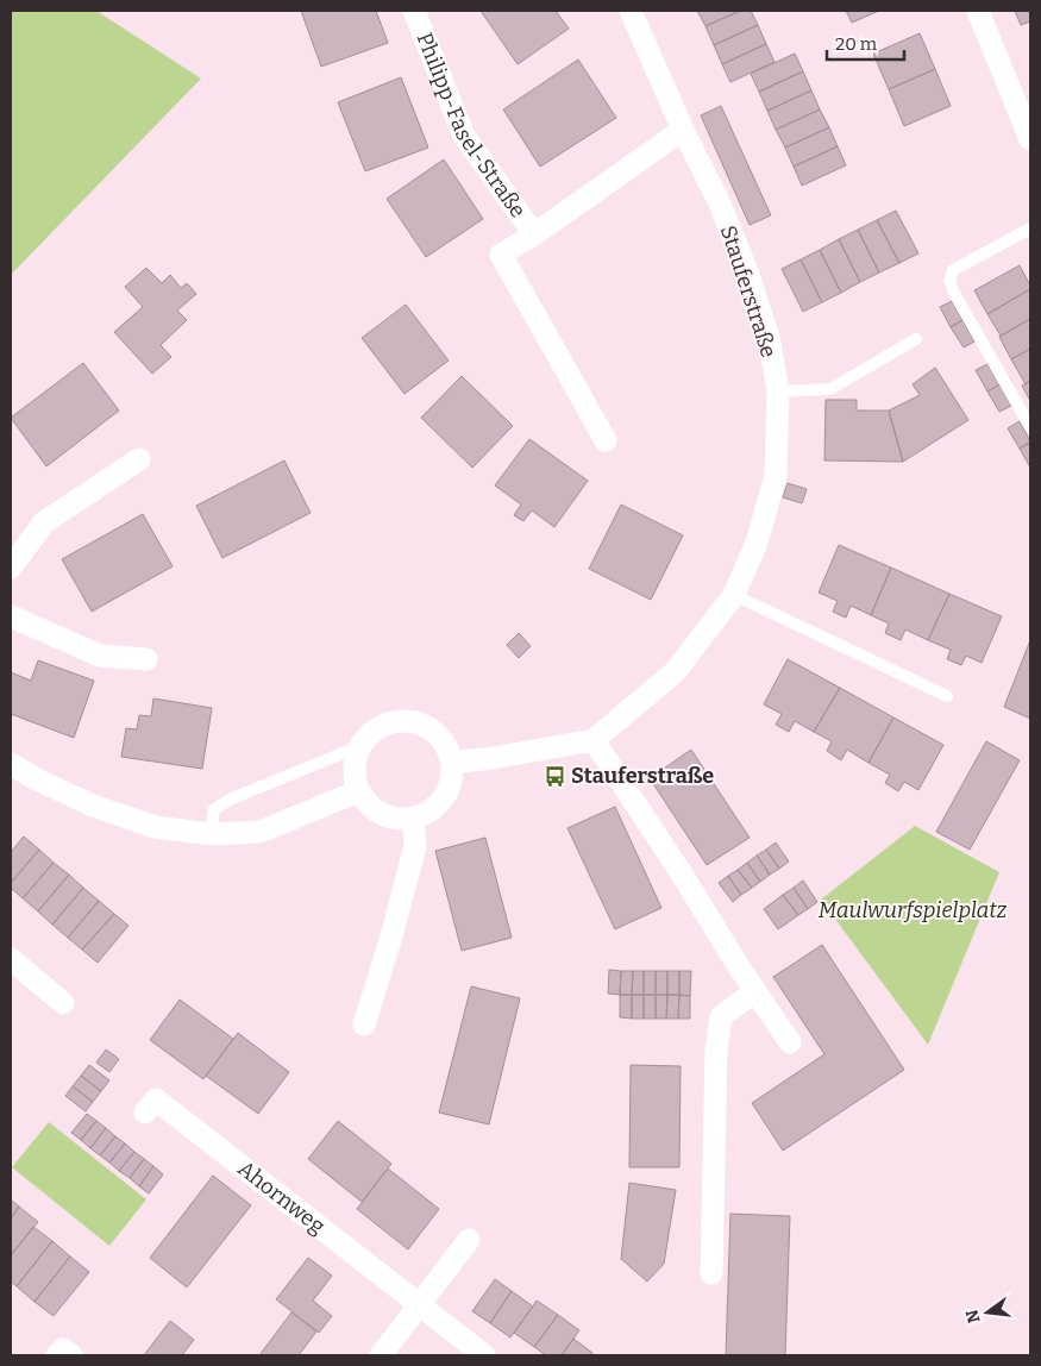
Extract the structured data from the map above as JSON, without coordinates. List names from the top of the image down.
{
  "streets": {
    "street": ["Philipp-Fasel-Straße", "Stauferstraße", "Ahornweg"]
  },
  "crossings": [
    ["Philipp-Fasel-Straße", "Stauferstraße"]
  ],
  "parks": ["Maulwurfspielplatz"],
  "places": {
    "bus stop": ["Stauferstraße"]
  },
  "scale_bar": "20 m",
  "north": "left"
}
